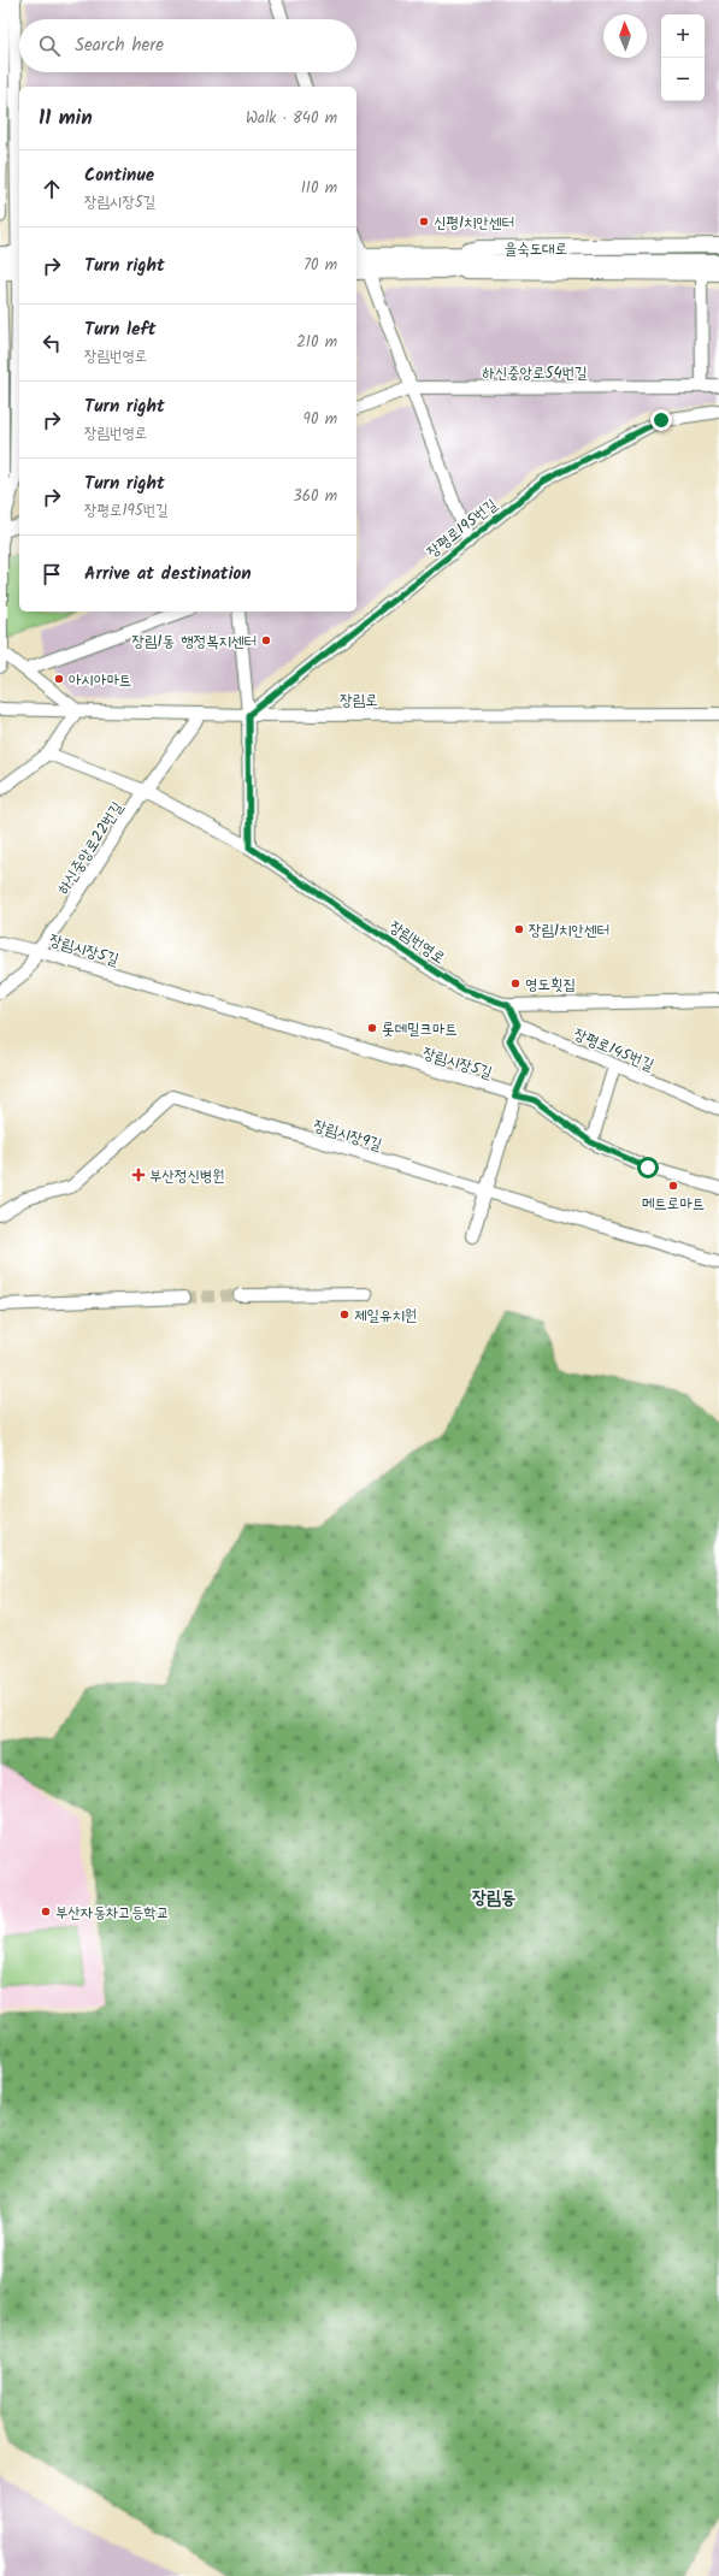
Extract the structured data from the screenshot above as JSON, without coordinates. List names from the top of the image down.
{
  "streets": {
    "highway": ["을숙도대로"],
    "street": [
      "하신중앙로54번길",
      "장평로195번길",
      "장림로",
      "하신중앙로22번길",
      "장림번영로",
      "장림시장5길",
      "장평로145번길",
      "장림시장9길"
    ]
  },
  "crossings": [
    ["장평로195번길", "장림로"],
    ["장림로", "하신중앙로22번길"],
    ["하신중앙로22번길", "장림번영로"],
    ["하신중앙로22번길", "장림시장5길"]
  ],
  "districts": ["장림동"],
  "places": {
    "other": [
      "신평1치안센터",
      "장림1동 행정복지센터",
      "아시아마트",
      "장림1치안센터",
      "영도횟집",
      "롯데밀크마트",
      "메트로마트",
      "제일유치원",
      "부산자동차고등학교"
    ],
    "health": ["부산정신병원"]
  },
  "north": "top",
  "page": {
    "map_buttons": ["+", "−"],
    "search": "Search here",
    "heading": ["11 min", "Walk · 840 m"],
    "list": [
      ["Continue", "장림시장5길", "110 m"],
      ["Turn right", "70 m"],
      ["Turn left", "장림번영로", "210 m"],
      ["Turn right", "장림번영로", "90 m"],
      ["Turn right", "장평로195번길", "360 m"],
      "Arrive at destination"
    ]
  }
}
